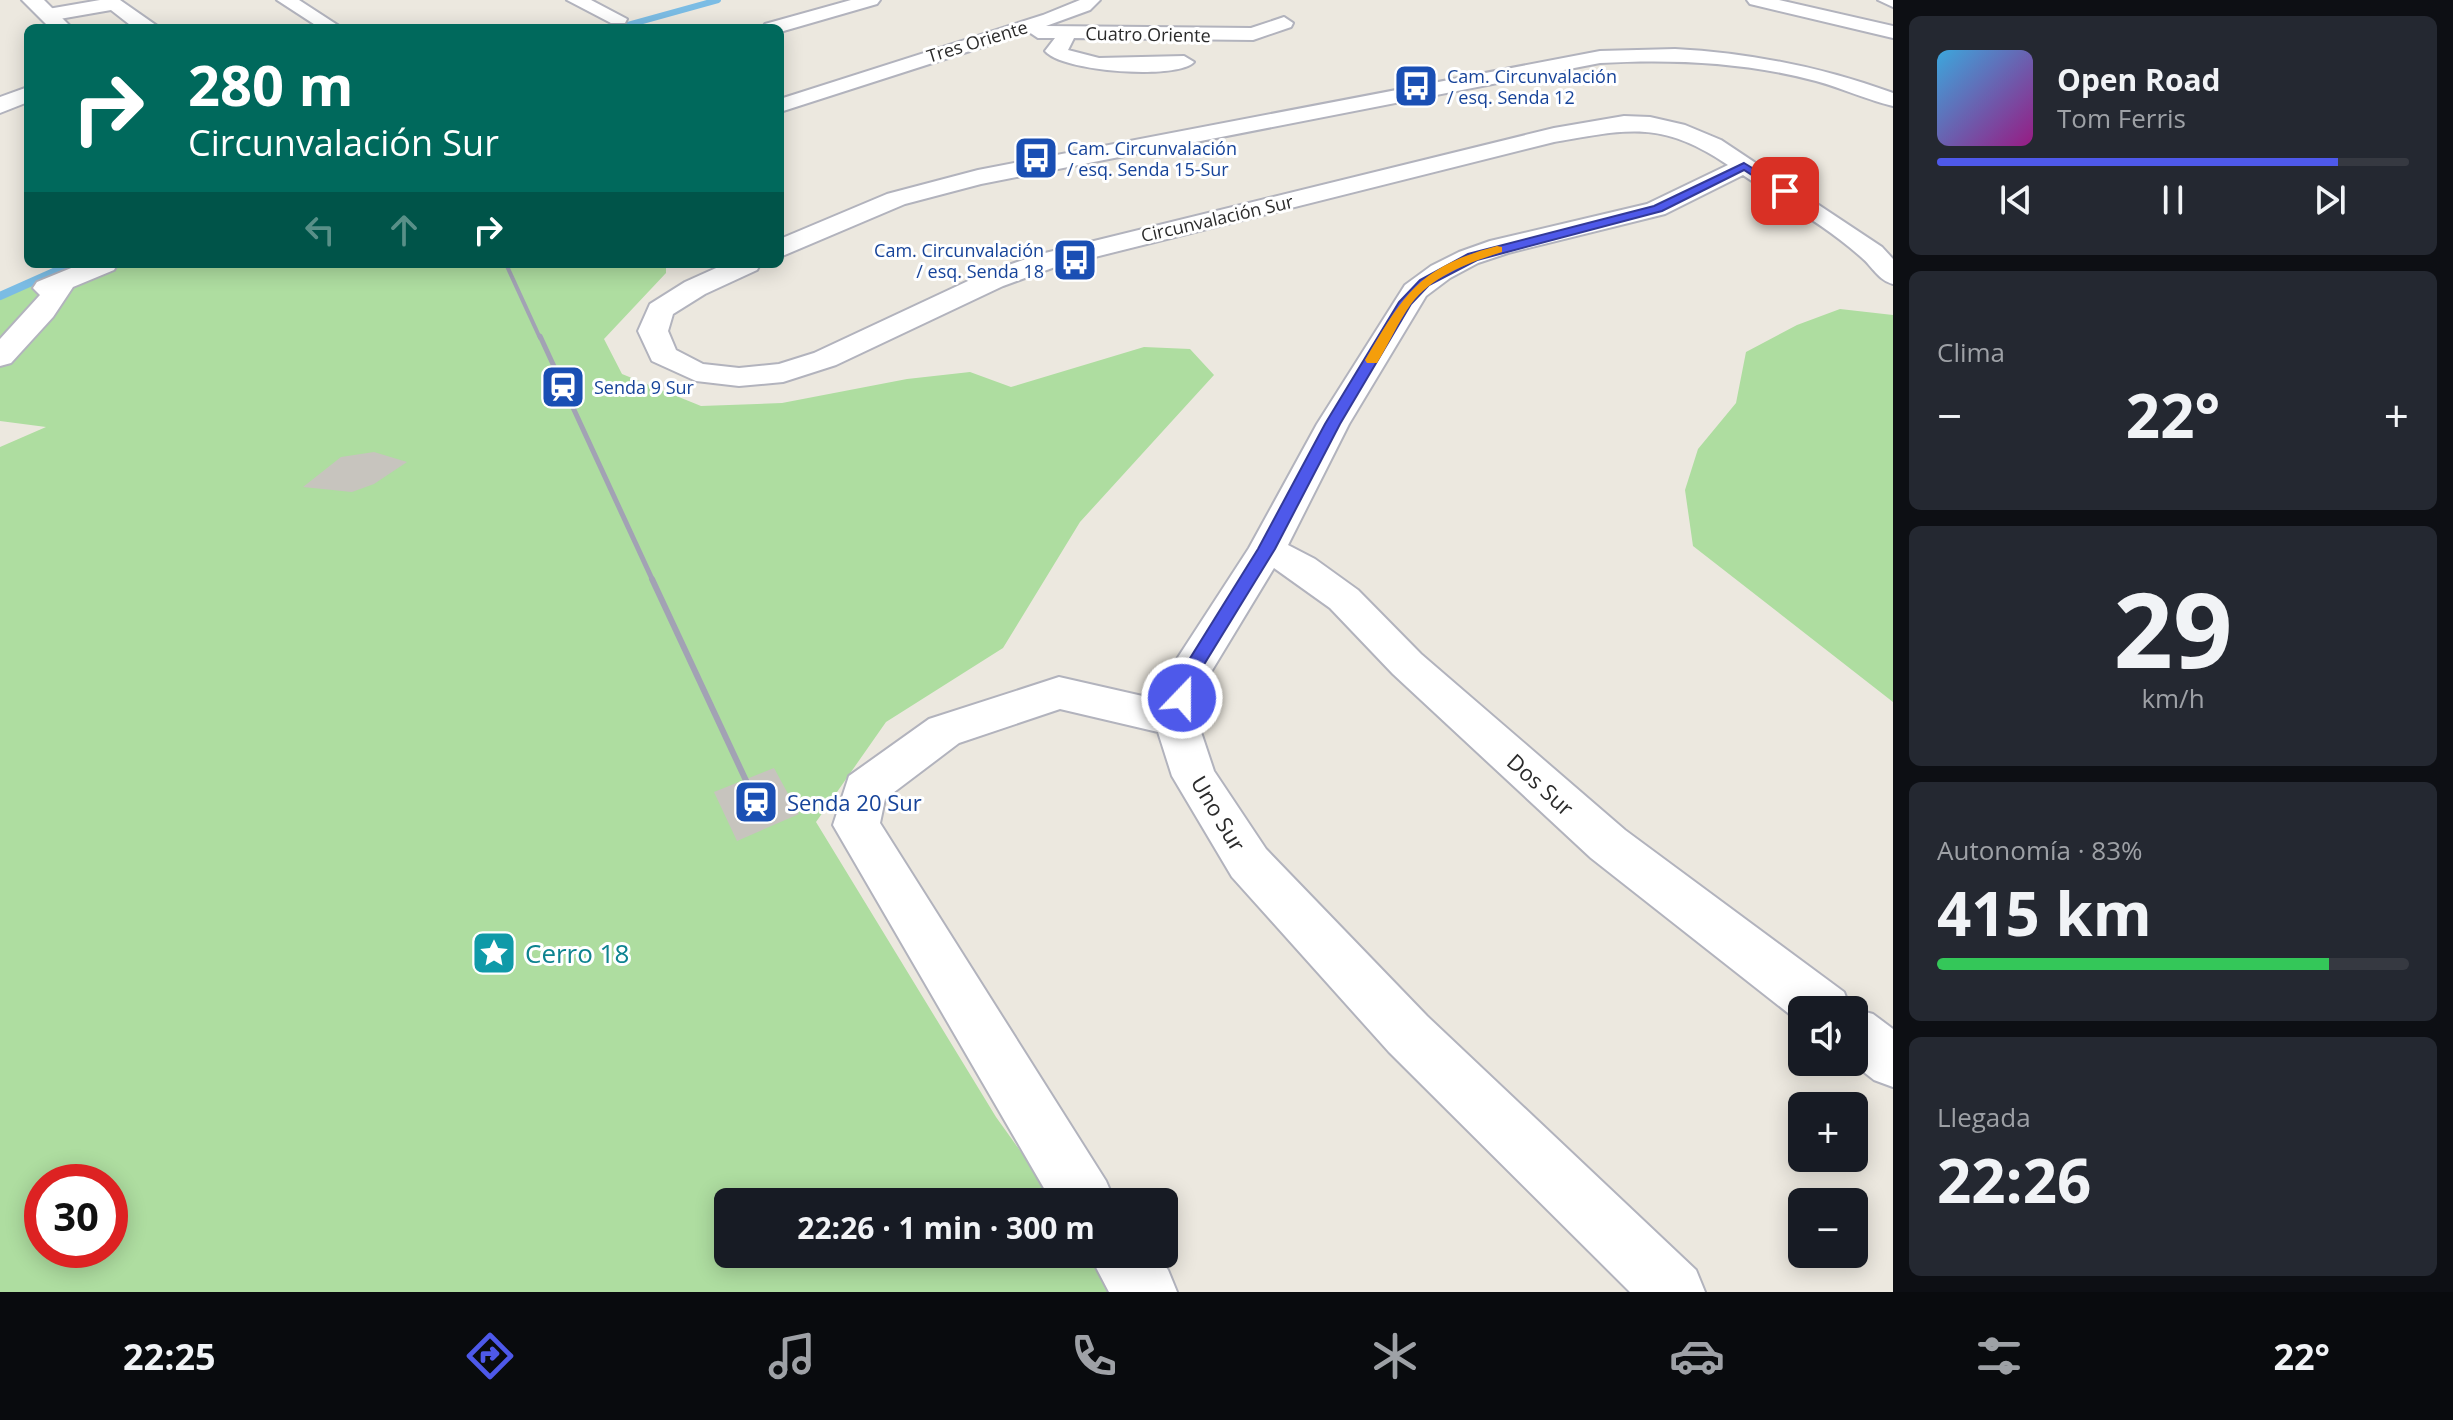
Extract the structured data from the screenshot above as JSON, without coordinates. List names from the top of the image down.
{
  "streets": {
    "street": [
      "Cuatro Oriente",
      "Tres Oriente",
      "Circunvalación Sur",
      "Dos Sur",
      "Uno Sur"
    ]
  },
  "crossings": [
    ["Cuatro Oriente", "Tres Oriente"]
  ],
  "places": {
    "bus stop": ["Cam. Circunvalación / esq. Senda 12", "Cam. Circunvalación / esq. Senda 15-Sur", "Cam. Circunvalación / esq. Senda 18"],
    "station": ["Senda 9 Sur", "Senda 20 Sur"],
    "place": ["Cerro 18"]
  },
  "page": {
    "turn": ["280 m", "Circunvalación Sur"],
    "song": ["Open Road", "Tom Ferris"],
    "tile": [
      "Clima",
      ["29", "km/h"],
      ["Autonomía · 83%", "415 km"],
      ["Llegada", "22:26"]
    ],
    "heat": ["−", "22°", "+"],
    "map_buttons": ["+", "−"],
    "limit": "30",
    "trip": "22:26 · 1 min · 300 m",
    "tabs": ["22:25", "22°"]
  }
}
